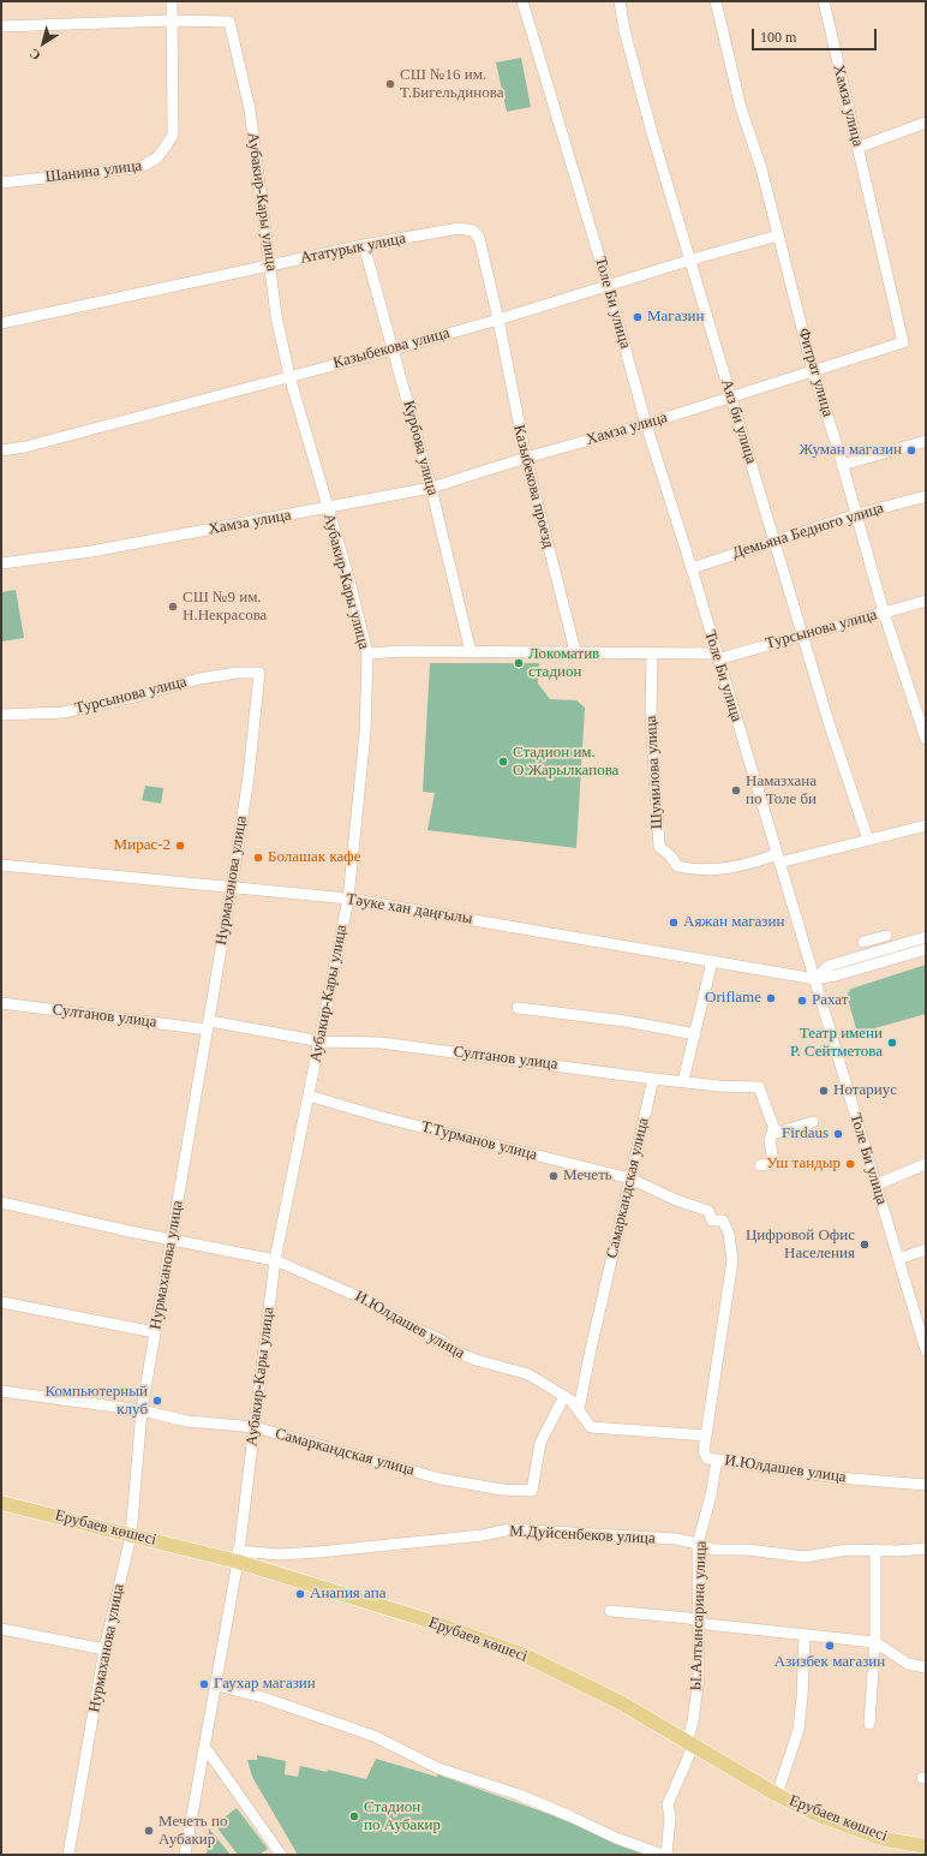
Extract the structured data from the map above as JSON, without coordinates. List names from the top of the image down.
{
  "streets": {
    "main road": ["Ерубаев көшесі"],
    "street": [
      "Хамза улица",
      "Шанина улица",
      "Аубакир-Кары улица",
      "Ататурык улица",
      "Толе Би улица",
      "Казыбекова улица",
      "Фитрат улица",
      "Аяз би улица",
      "Курбова улица",
      "Казыбекова проезд",
      "Демьяна Бедного улица",
      "Турсынова улица",
      "Шумилова улица",
      "Нурмаханова улица",
      "Тәуке хан даңғылы",
      "Султанов улица",
      "Т.Турманов улица",
      "Самаркандская улица",
      "И.Юлдашев улица",
      "М.Дуйсенбеков улица",
      "Ы.Алтынсарина улица"
    ]
  },
  "crossings": [
    ["Хамза улица", "Аубакир-Кары улица"],
    ["Хамза улица", "Толе Би улица"],
    ["Хамза улица", "Фитрат улица"],
    ["Хамза улица", "Аяз би улица"],
    ["Хамза улица", "Курбова улица"],
    ["Хамза улица", "Казыбекова проезд"],
    ["Шанина улица", "Аубакир-Кары улица"],
    ["Аубакир-Кары улица", "Ататурык улица"],
    ["Аубакир-Кары улица", "Казыбекова улица"],
    ["Аубакир-Кары улица", "Турсынова улица"],
    ["Аубакир-Кары улица", "Тәуке хан даңғылы"],
    ["Аубакир-Кары улица", "Султанов улица"],
    ["Аубакир-Кары улица", "Т.Турманов улица"],
    ["Аубакир-Кары улица", "Самаркандская улица"],
    ["Аубакир-Кары улица", "И.Юлдашев улица"],
    ["Аубакир-Кары улица", "Ерубаев көшесі"],
    ["Аубакир-Кары улица", "М.Дуйсенбеков улица"],
    ["Ататурык улица", "Казыбекова улица"],
    ["Ататурык улица", "Курбова улица"],
    ["Ататурык улица", "Казыбекова проезд"],
    ["Толе Би улица", "Казыбекова улица"],
    ["Толе Би улица", "Демьяна Бедного улица"],
    ["Толе Би улица", "Турсынова улица"],
    ["Толе Би улица", "Шумилова улица"],
    ["Толе Би улица", "Тәуке хан даңғылы"],
    ["Казыбекова улица", "Фитрат улица"],
    ["Казыбекова улица", "Аяз би улица"],
    ["Казыбекова улица", "Курбова улица"],
    ["Казыбекова улица", "Казыбекова проезд"],
    ["Фитрат улица", "Демьяна Бедного улица"],
    ["Фитрат улица", "Турсынова улица"],
    ["Аяз би улица", "Демьяна Бедного улица"],
    ["Аяз би улица", "Турсынова улица"],
    ["Аяз би улица", "Шумилова улица"],
    ["Курбова улица", "Турсынова улица"],
    ["Казыбекова проезд", "Турсынова улица"],
    ["Турсынова улица", "Шумилова улица"],
    ["Турсынова улица", "Нурмаханова улица"],
    ["Нурмаханова улица", "Тәуке хан даңғылы"],
    ["Нурмаханова улица", "Султанов улица"],
    ["Нурмаханова улица", "Самаркандская улица"],
    ["Нурмаханова улица", "И.Юлдашев улица"],
    ["Нурмаханова улица", "Ерубаев көшесі"],
    ["Султанов улица", "Самаркандская улица"],
    ["Т.Турманов улица", "Самаркандская улица"],
    ["Т.Турманов улица", "И.Юлдашев улица"],
    ["Самаркандская улица", "И.Юлдашев улица"],
    ["И.Юлдашев улица", "Ы.Алтынсарина улица"],
    ["Ерубаев көшесі", "М.Дуйсенбеков улица"],
    ["Ерубаев көшесі", "Ы.Алтынсарина улица"],
    ["М.Дуйсенбеков улица", "Ы.Алтынсарина улица"]
  ],
  "places": [
    "СШ №16 им. Т.Бигельдинова",
    "Магазин",
    "Жуман магазин",
    "СШ №9 им. Н.Некрасова",
    "Локоматив стадион",
    "Стадион им. О.Жарылкапова",
    "Намазхана по Толе би",
    "Мирас-2",
    "Болашак кафе",
    "Аяжан магазин",
    "Oriflame",
    "Рахат",
    "Театр имени Р. Сейтметова",
    "Нотариус",
    "Firdaus",
    "Уш тандыр",
    "Мечеть",
    "Цифровой Офис Населения",
    "Компьютерный клуб",
    "Анапия апа",
    "Азизбек магазин",
    "Гаухар магазин",
    "Стадион по Аубакир",
    "Мечеть по Аубакир"
  ],
  "scale_bar": "100 m",
  "north": "bottom left"
}
